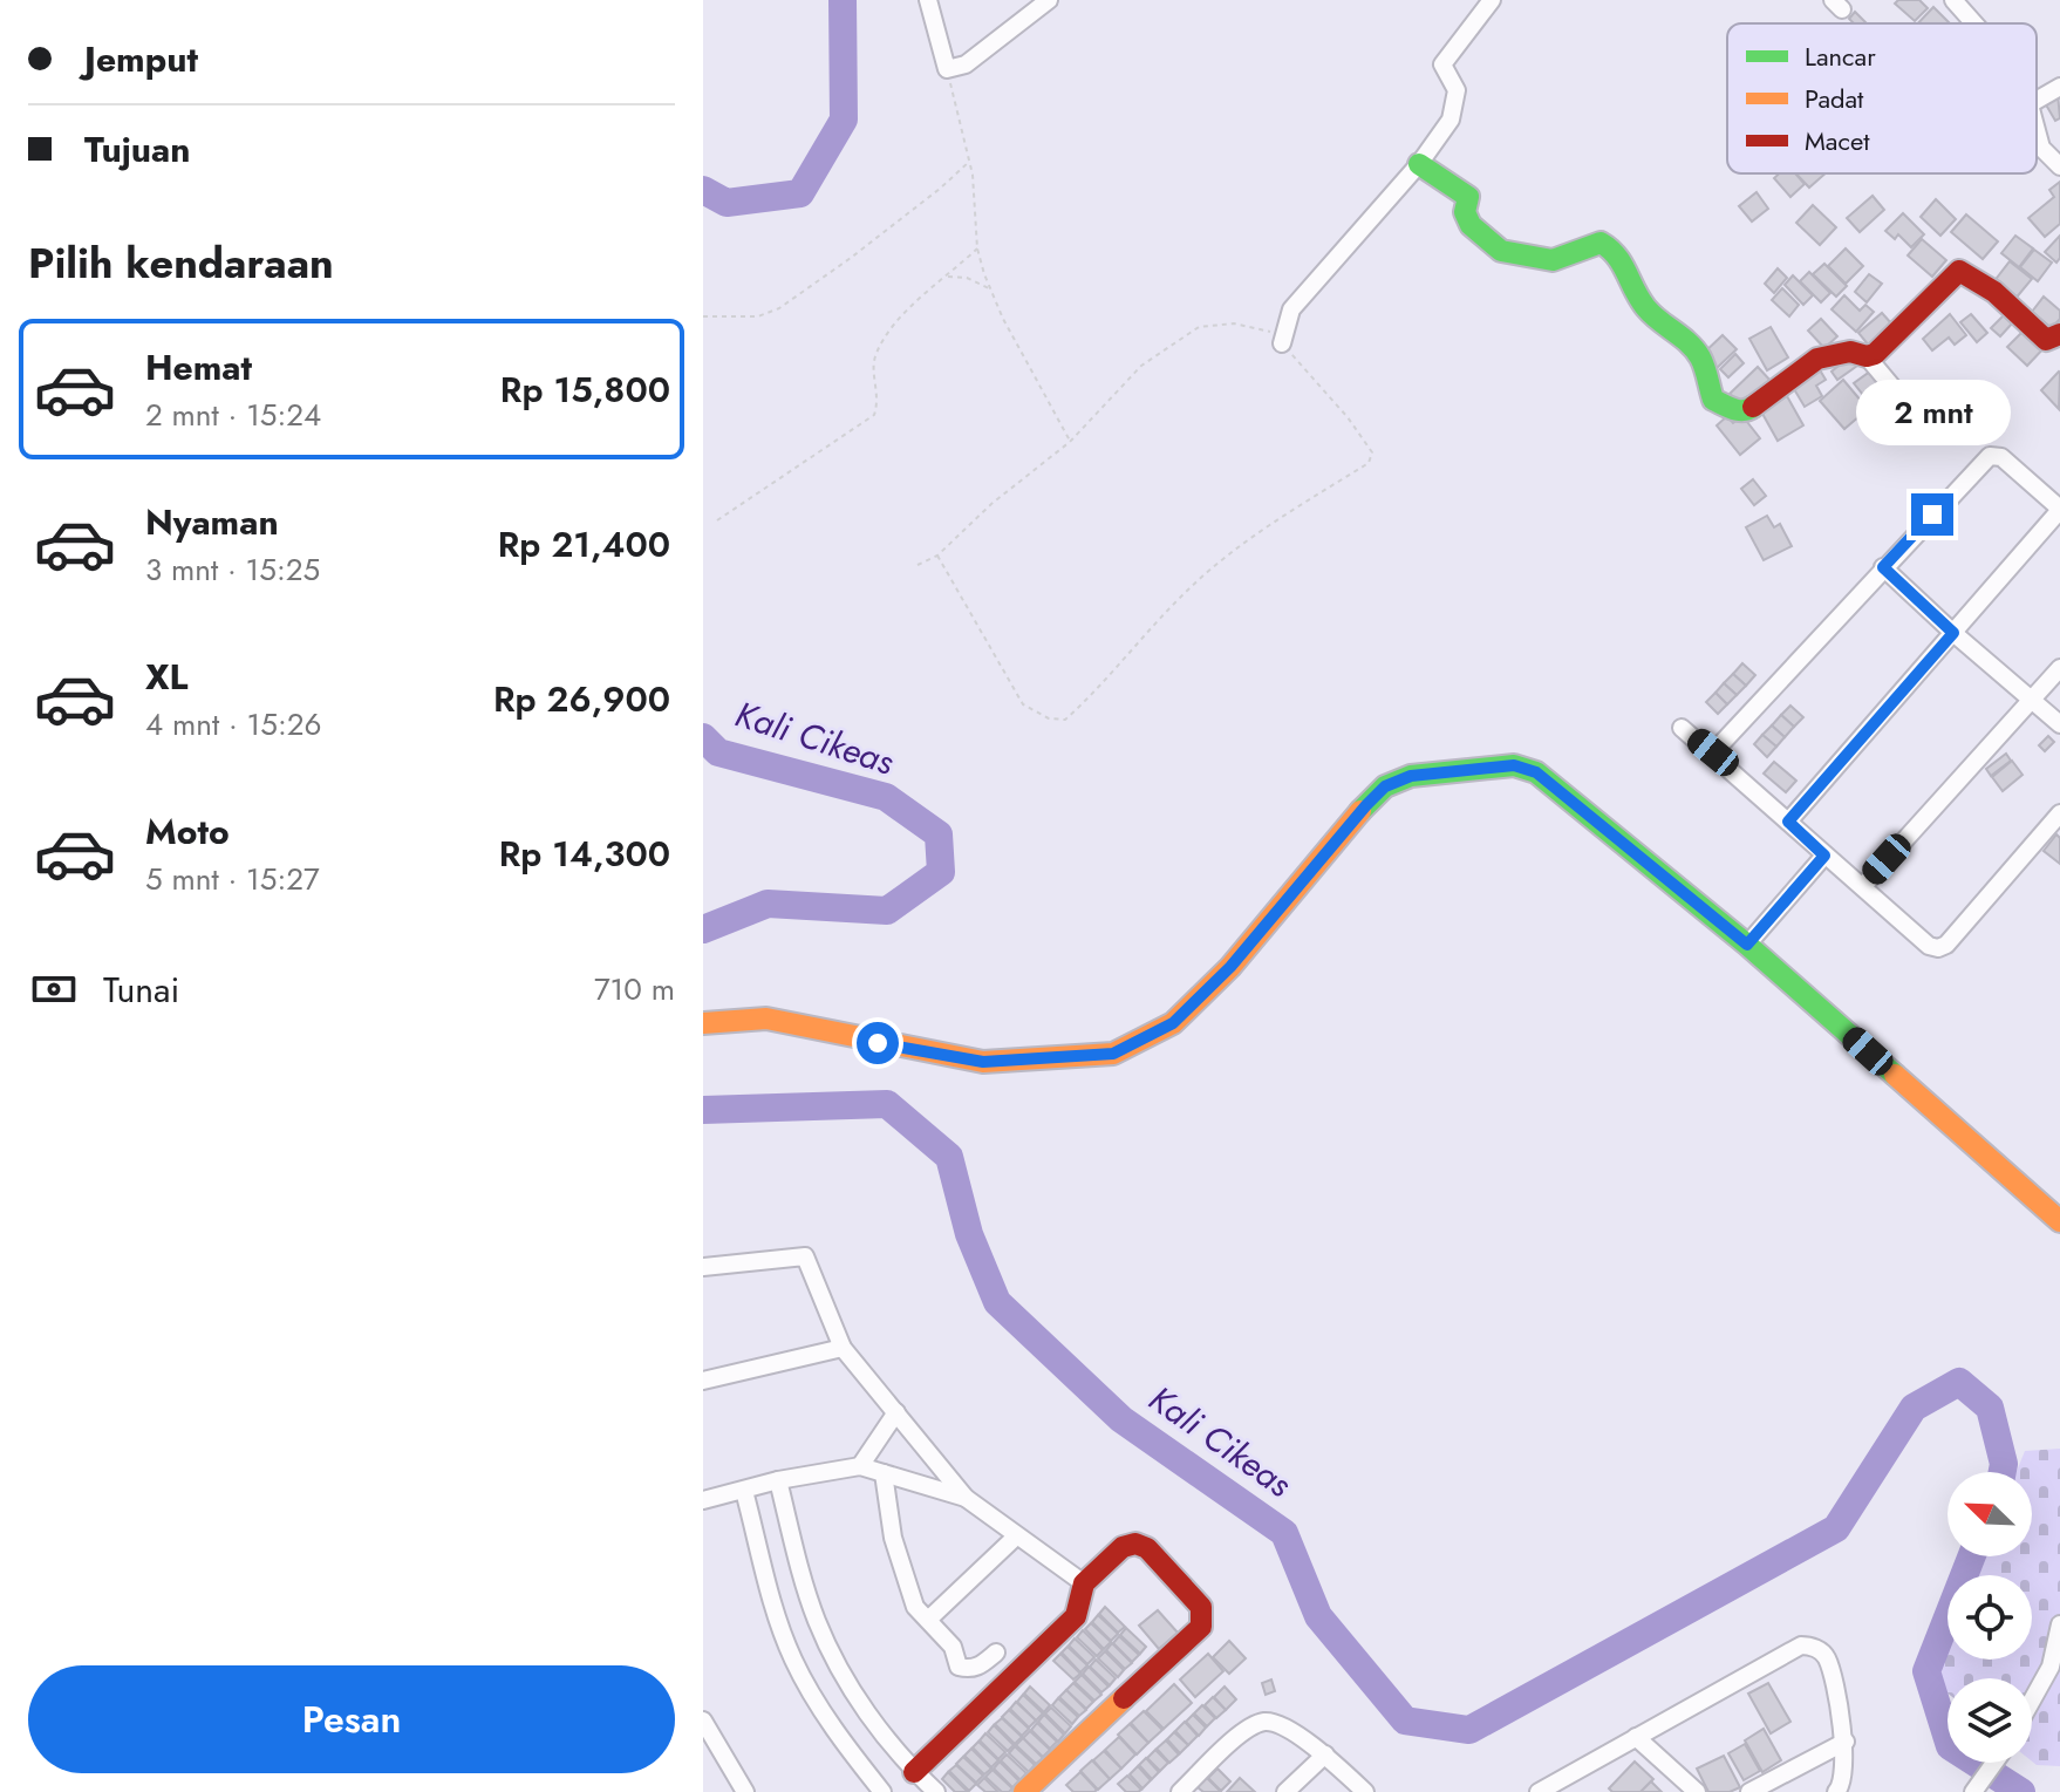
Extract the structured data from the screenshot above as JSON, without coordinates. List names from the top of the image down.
{
  "water": ["Kali Cikeas"],
  "legend": ["Lancar", "Padat", "Macet"],
  "north": "top left",
  "page": {
    "banner": ["Jemput", "Tujuan"],
    "heading": "Pilih kendaraan",
    "list": [
      {
        "name": "Hemat",
        "note": "2 mnt · 15:24",
        "value": "Rp 15,800"
      },
      {
        "name": "Nyaman",
        "note": "3 mnt · 15:25",
        "value": "Rp 21,400"
      },
      {
        "name": "XL",
        "note": "4 mnt · 15:26",
        "value": "Rp 26,900"
      },
      {
        "name": "Moto",
        "note": "5 mnt · 15:27",
        "value": "Rp 14,300"
      }
    ],
    "bubble": "2 mnt",
    "pay": ["Tunai", "710 m"],
    "buttons": "Pesan"
  }
}
